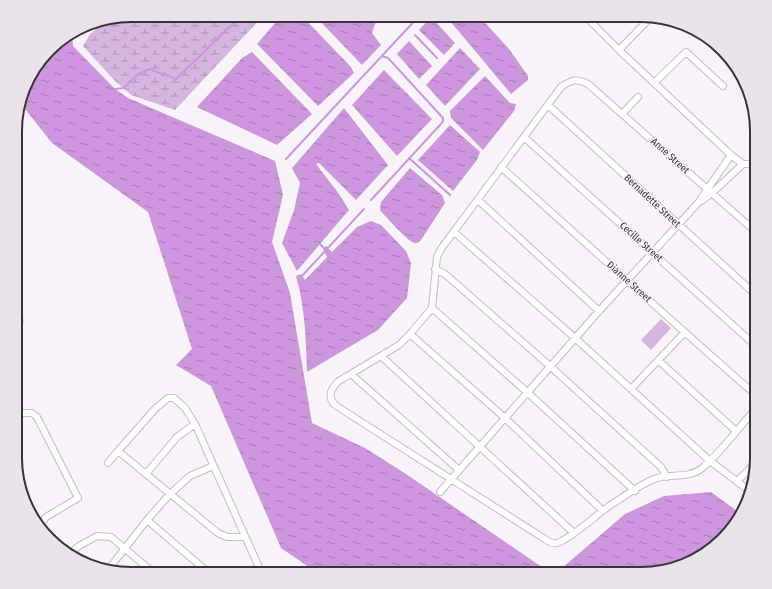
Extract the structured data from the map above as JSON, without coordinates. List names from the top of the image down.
{
  "streets": {
    "street": [
      "Anne Street",
      "Bernadette Street",
      "Cecille Street",
      "Dianne Street"
    ]
  },
  "crossings": [
    ["Anne Street", "Bernadette Street"]
  ]
}
